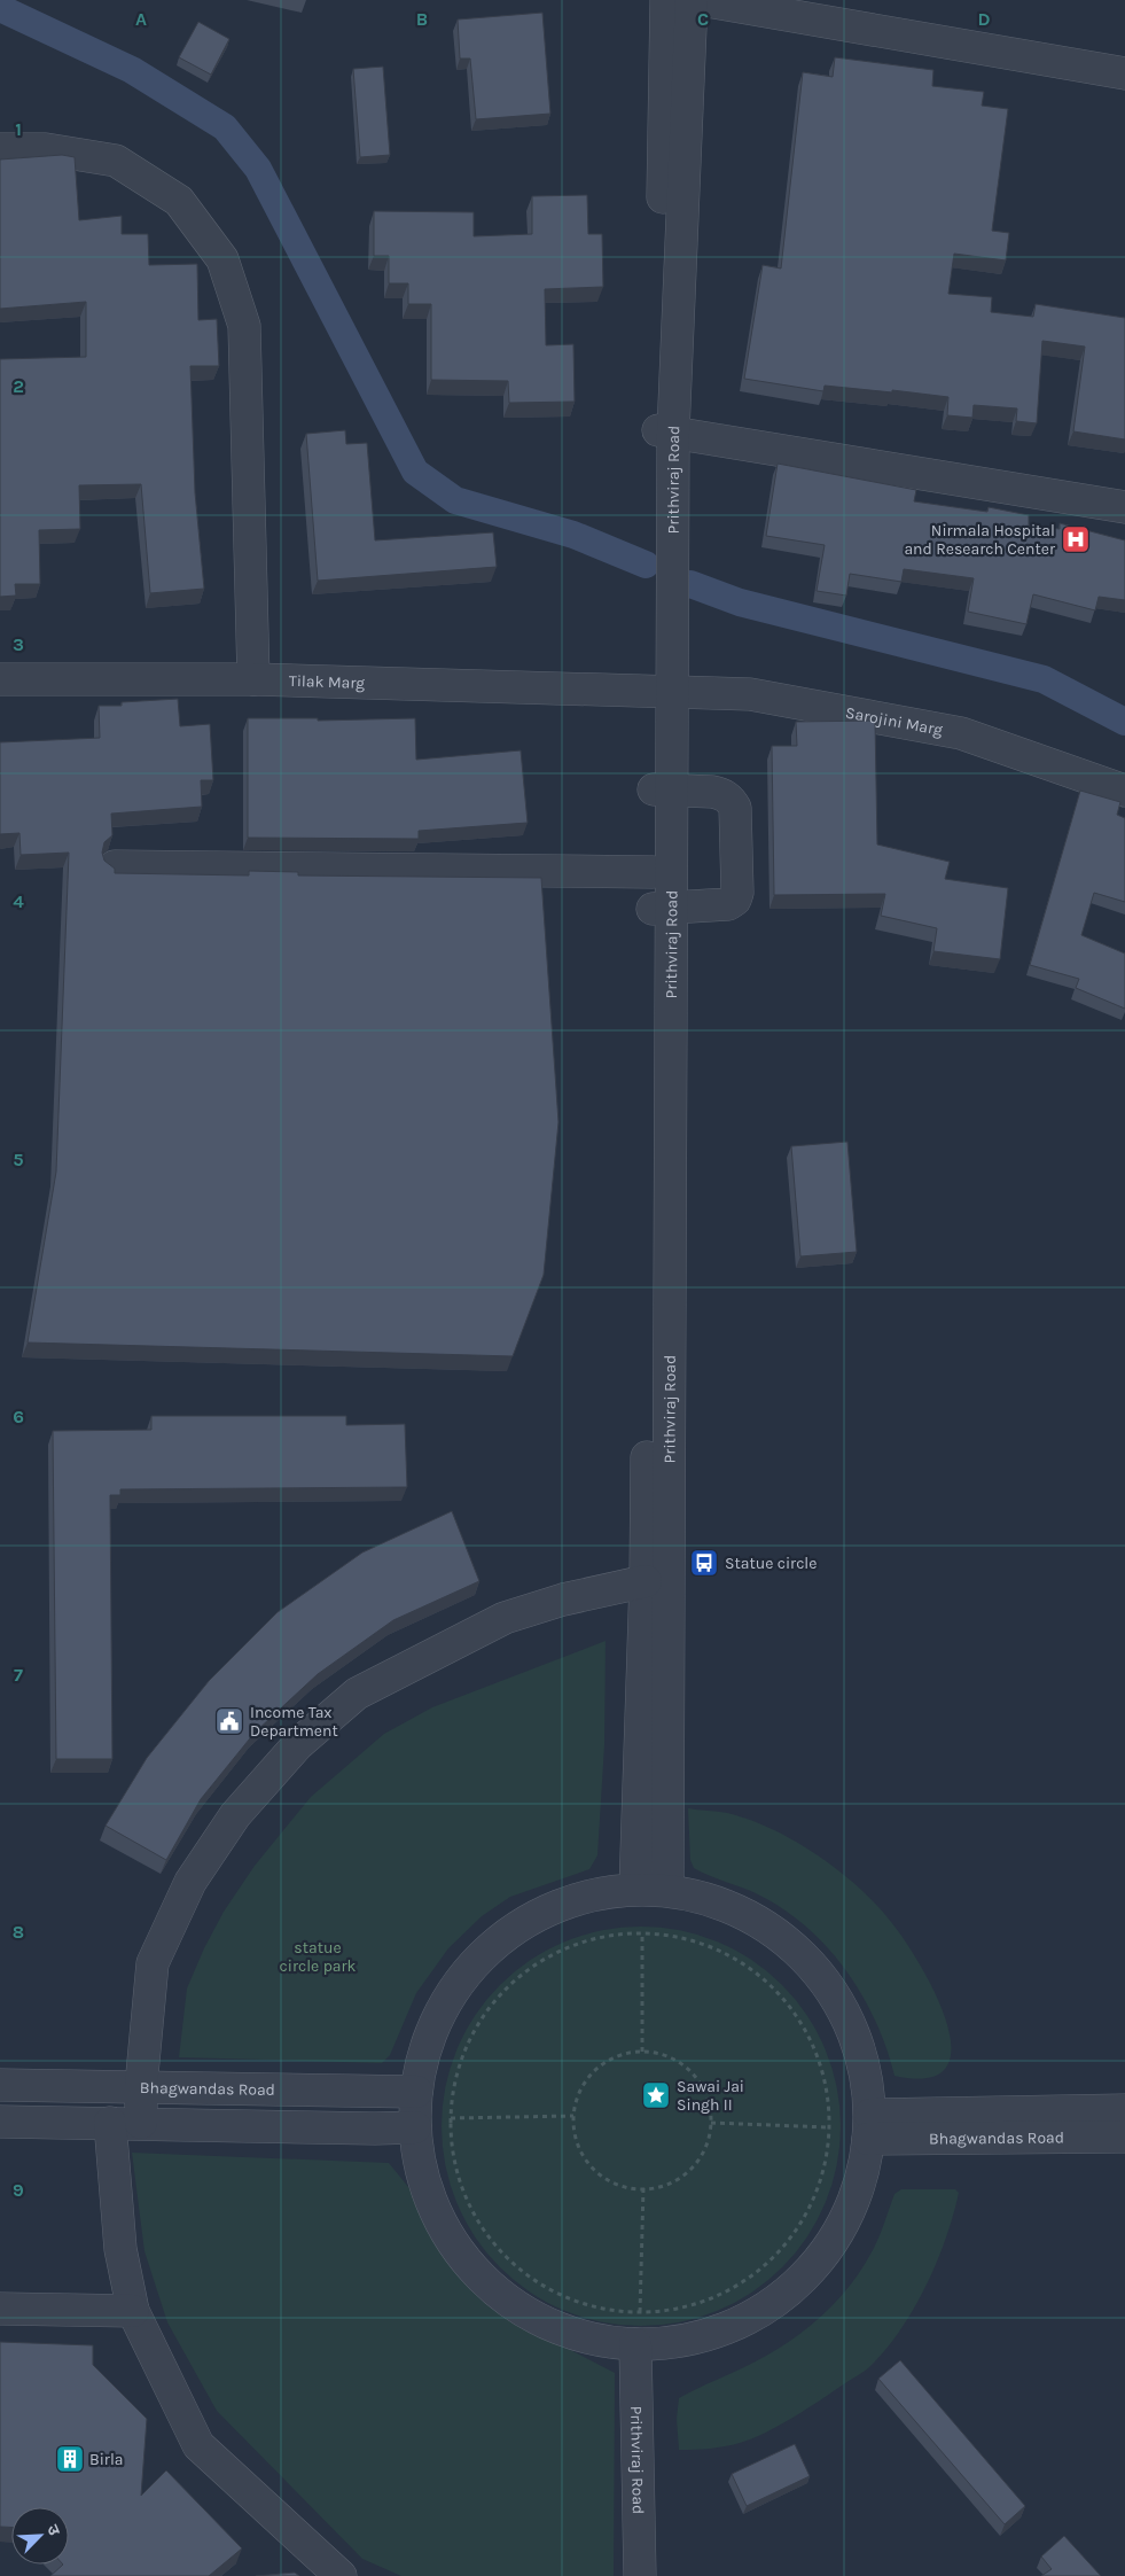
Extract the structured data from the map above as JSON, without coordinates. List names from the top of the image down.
{
  "streets": {
    "street": [
      "Prithviraj Road",
      "Tilak Marg",
      "Sarojini Marg",
      "Bhagwandas Road"
    ]
  },
  "crossings": [
    ["Prithviraj Road", "Tilak Marg"],
    ["Prithviraj Road", "Sarojini Marg"],
    ["Tilak Marg", "Sarojini Marg"]
  ],
  "parks": ["statue circle park"],
  "places": {
    "hospital": ["Nirmala Hospital and Research Center"],
    "bus stop": ["Statue circle"],
    "public building": ["Income Tax Department"],
    "place": ["Sawai Jai Singh II"],
    "building": ["Birla"]
  },
  "north": "top right",
  "grid": {
    "columns": [
      "A",
      "B",
      "C",
      "D"
    ],
    "rows": [
      "1",
      "2",
      "3",
      "4",
      "5",
      "6",
      "7",
      "8",
      "9"
    ]
  }
}
